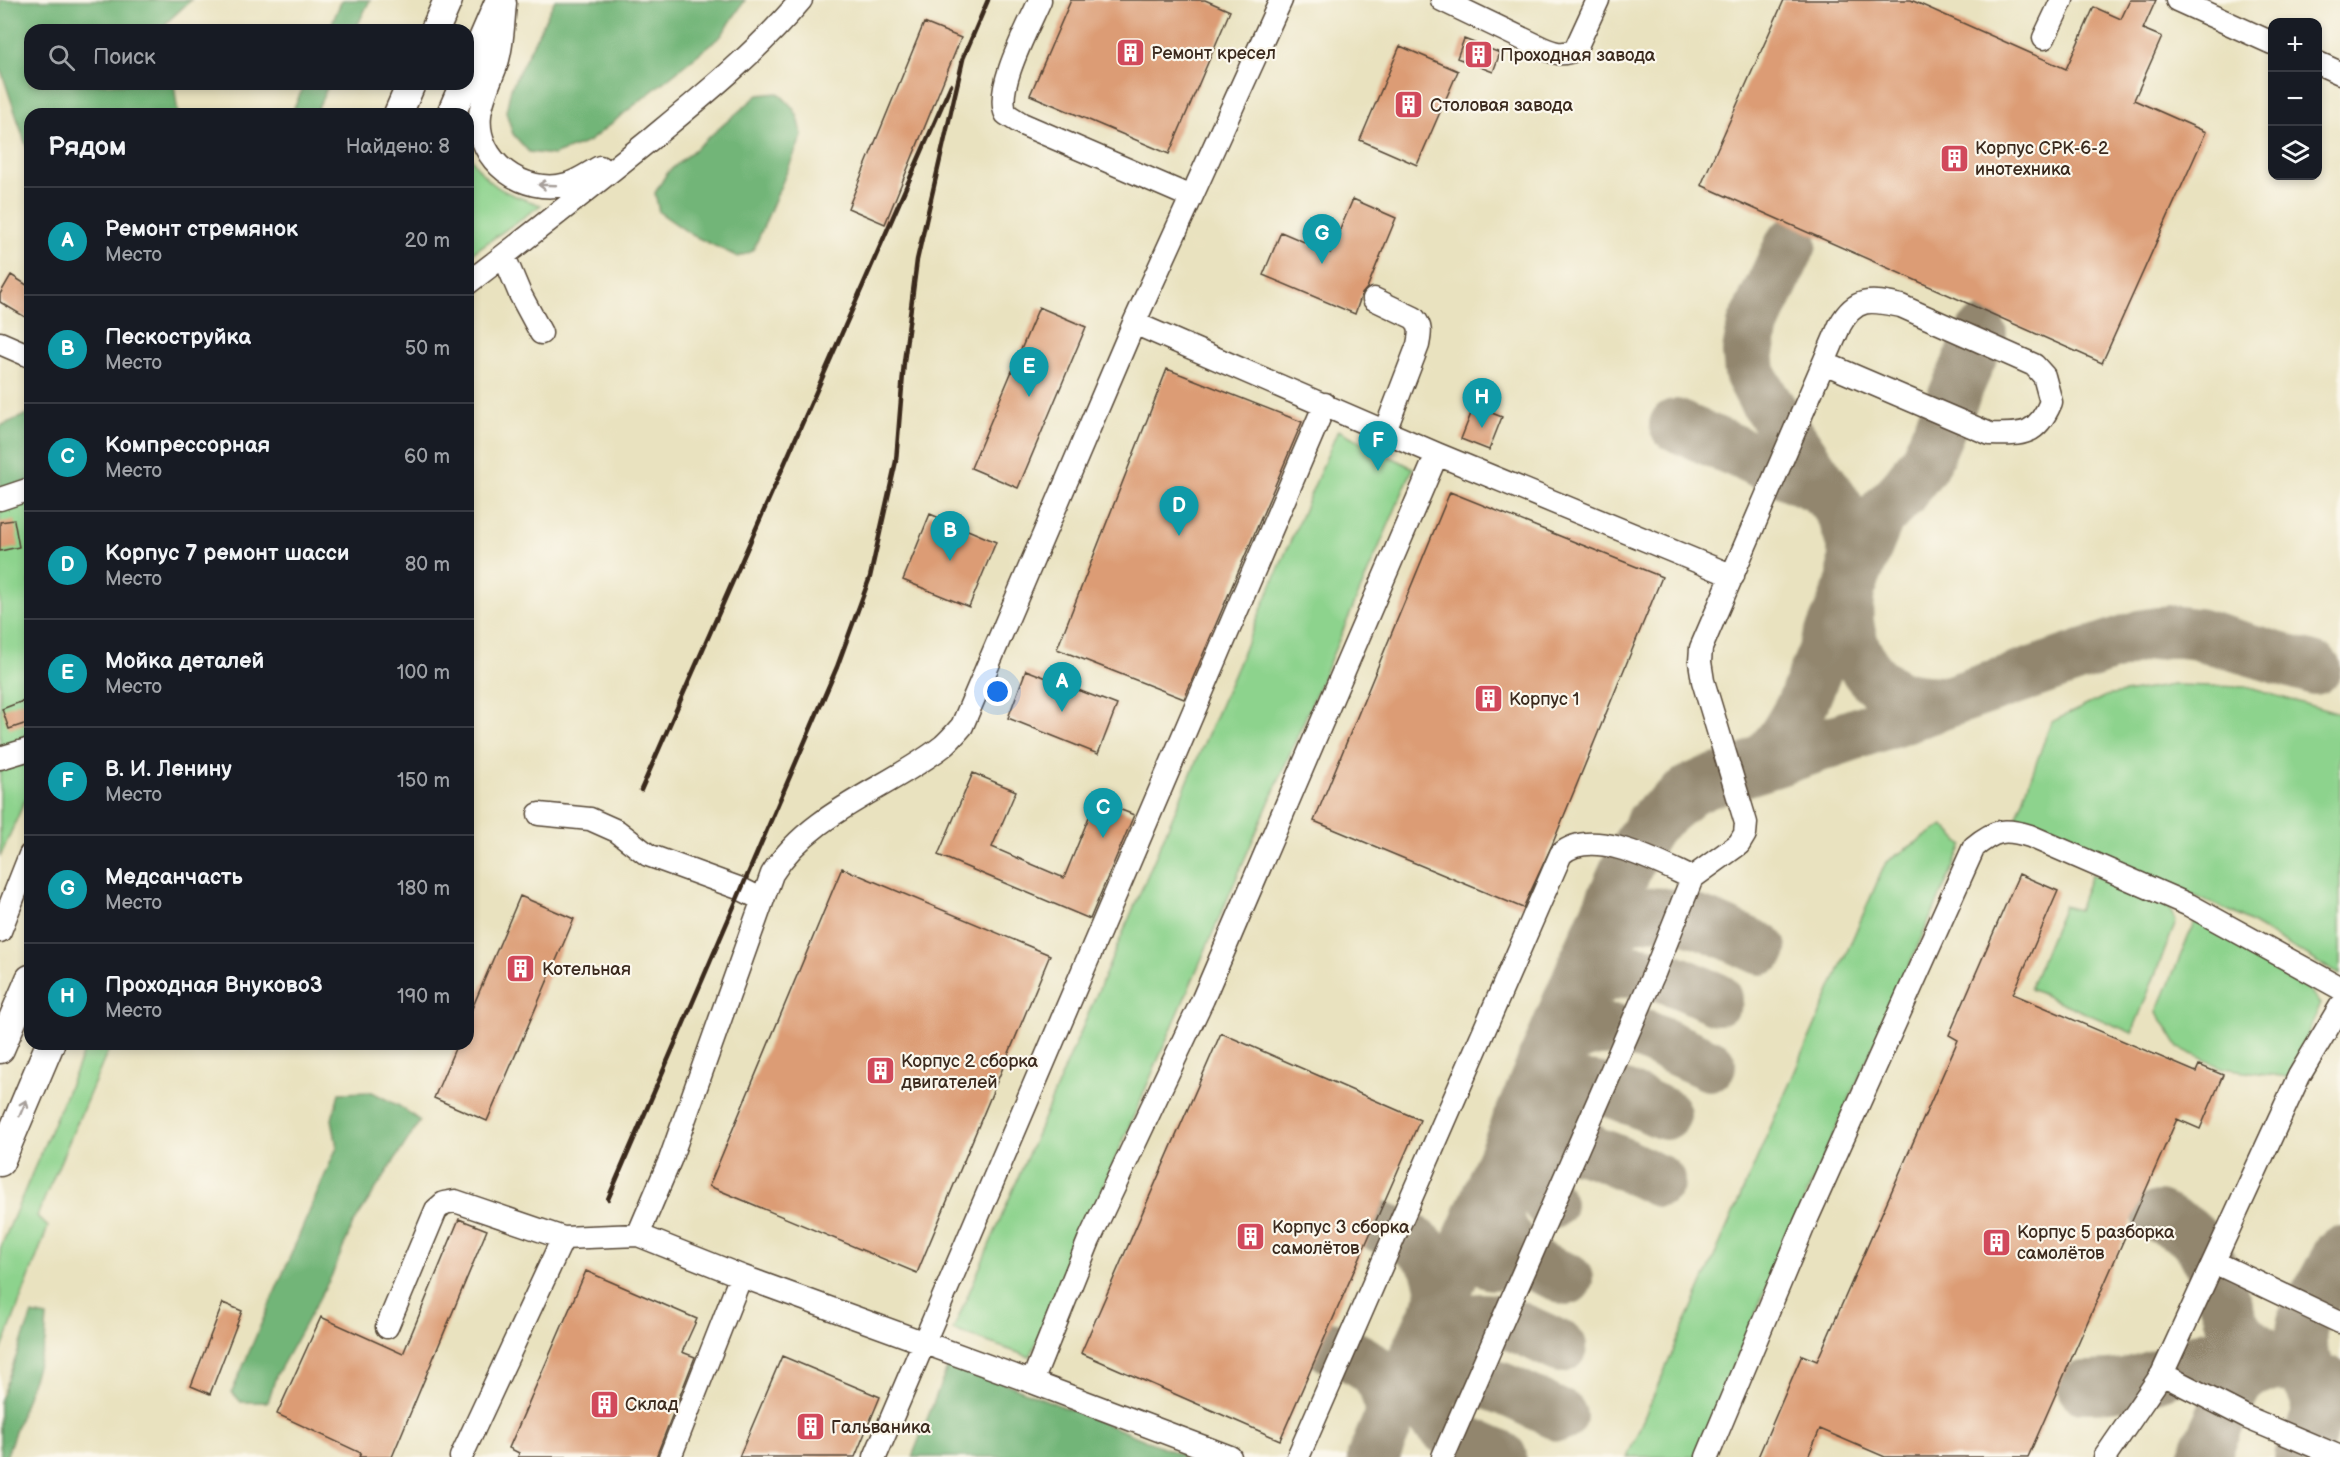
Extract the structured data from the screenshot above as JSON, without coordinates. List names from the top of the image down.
{
  "places": {
    "building": [
      "Ремонт кресел",
      "Проходная завода",
      "Столовая завода",
      "Корпус СРК-6-2 инотехника",
      "Корпус 1",
      "Котельная",
      "Корпус 2 сборка двигателей",
      "Корпус 3 сборка самолётов",
      "Корпус 5 разборка самолётов",
      "Склад",
      "Гальваника"
    ]
  },
  "page": {
    "map_buttons": ["+", "−"],
    "search": "Поиск",
    "heading": ["Рядом", "Найдено: 8"],
    "list": [
      {
        "mark": "A",
        "name": "Ремонт стремянок",
        "note": "Место",
        "value": "20 m"
      },
      {
        "mark": "B",
        "name": "Пескоструйка",
        "note": "Место",
        "value": "50 m"
      },
      {
        "mark": "C",
        "name": "Компрессорная",
        "note": "Место",
        "value": "60 m"
      },
      {
        "mark": "D",
        "name": "Корпус 7 ремонт шасси",
        "note": "Место",
        "value": "80 m"
      },
      {
        "mark": "E",
        "name": "Мойка деталей",
        "note": "Место",
        "value": "100 m"
      },
      {
        "mark": "F",
        "name": "В. И. Ленину",
        "note": "Место",
        "value": "150 m"
      },
      {
        "mark": "G",
        "name": "Медсанчасть",
        "note": "Место",
        "value": "180 m"
      },
      {
        "mark": "H",
        "name": "Проходная Внуково3",
        "note": "Место",
        "value": "190 m"
      }
    ],
    "pins": [
      "G",
      "E",
      "H",
      "F",
      "D",
      "B",
      "A",
      "C"
    ]
  }
}
